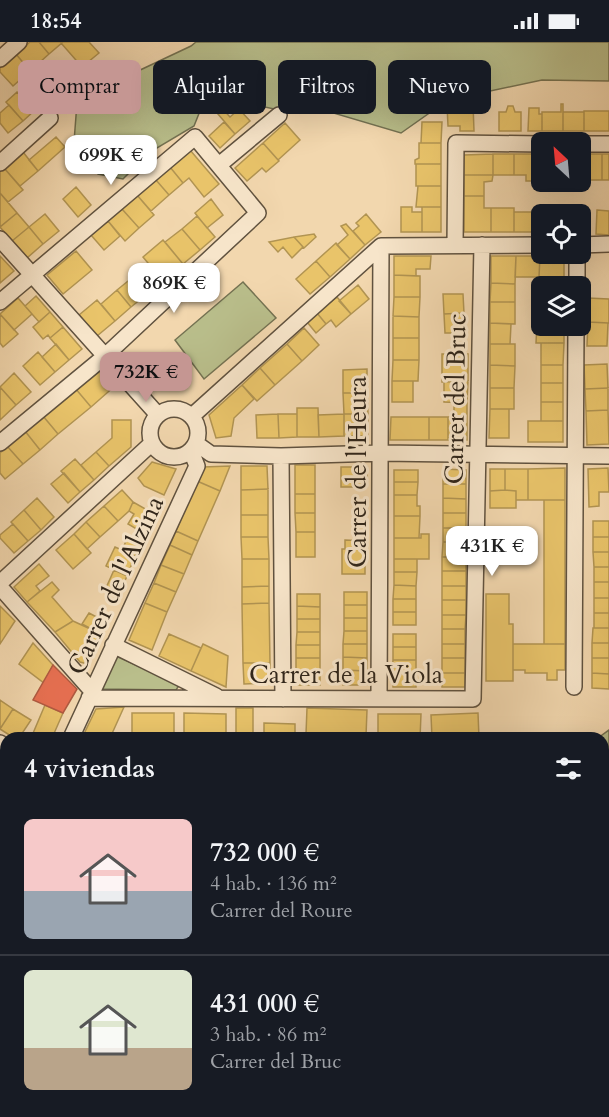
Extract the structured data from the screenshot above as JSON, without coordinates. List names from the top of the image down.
{
  "streets": {
    "street": [
      "Carrer del Bruc",
      "Carrer de l'Heura",
      "Carrer de l'Alzina",
      "Carrer de la Viola"
    ]
  },
  "crossings": [
    ["Carrer del Bruc", "Carrer de la Viola"],
    ["Carrer de l'Heura", "Carrer de la Viola"],
    ["Carrer de l'Alzina", "Carrer de la Viola"]
  ],
  "north": "top left",
  "page": {
    "status": "18:54",
    "chip": [
      "Comprar",
      "Alquilar",
      "Filtros",
      "Nuevo"
    ],
    "price": [
      "699K €",
      "869K €",
      "732K €",
      "431K €"
    ],
    "heading": "4 viviendas",
    "list": [
      {
        "name": "732 000 €",
        "note": "4 hab. · 136 m² · Carrer del Roure"
      },
      {
        "name": "431 000 €",
        "note": "3 hab. · 86 m² · Carrer del Bruc"
      }
    ]
  }
}
